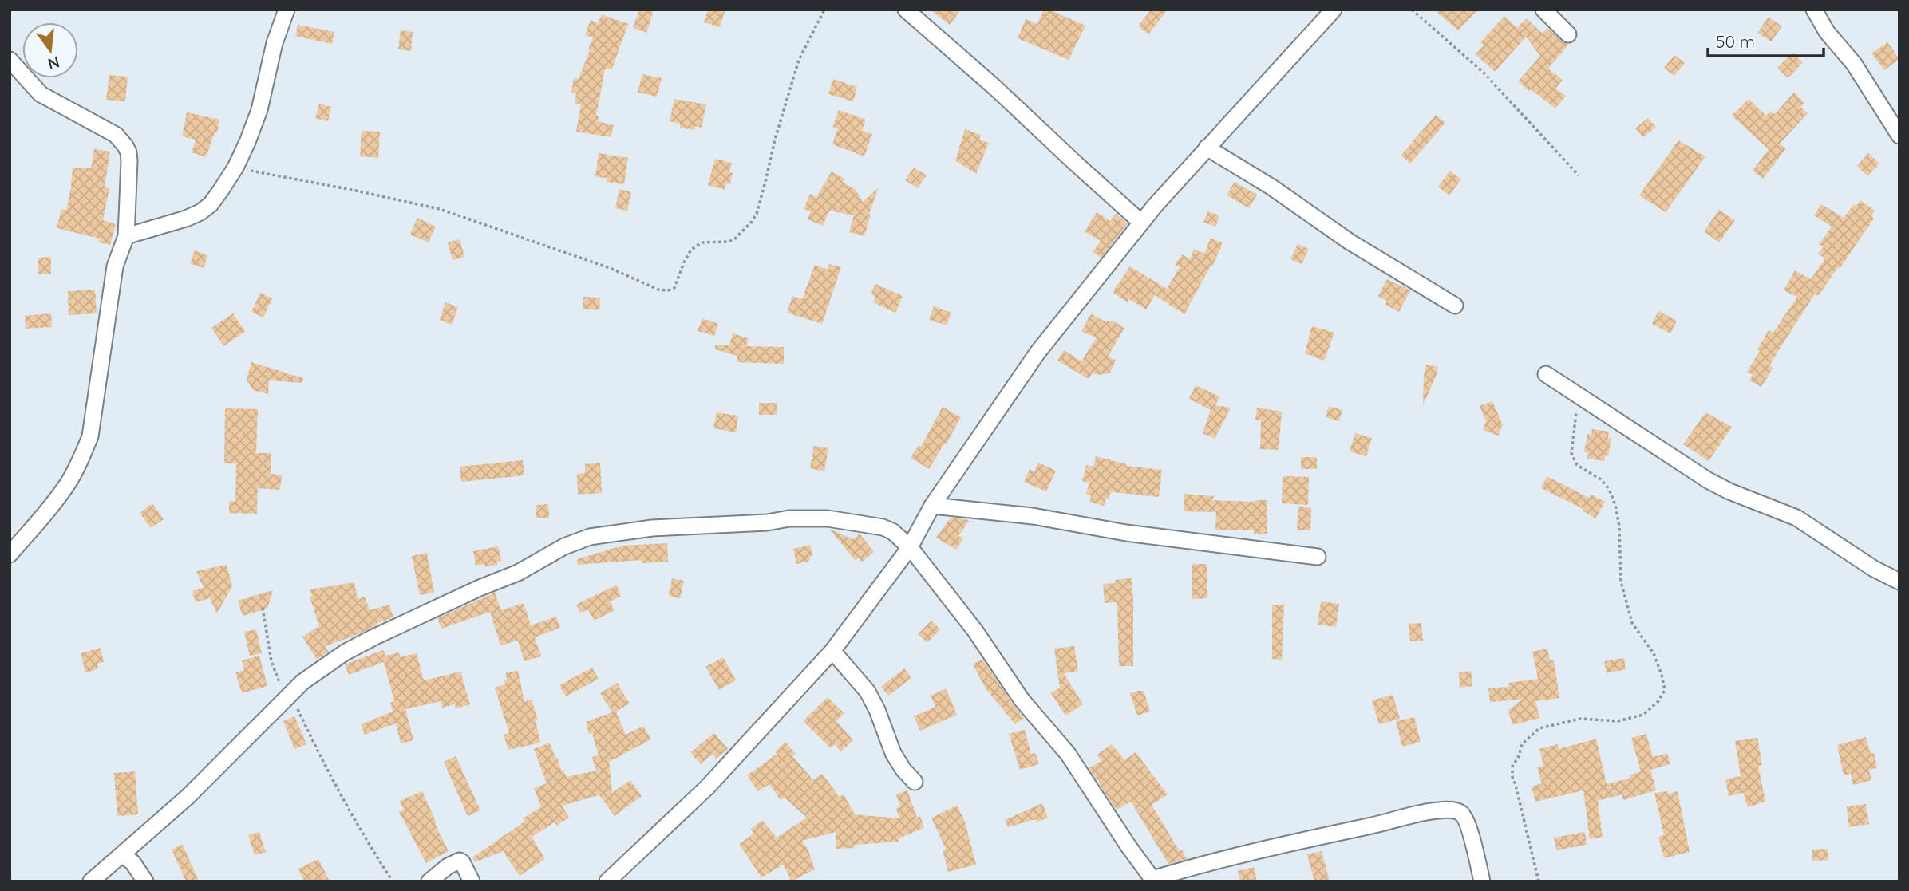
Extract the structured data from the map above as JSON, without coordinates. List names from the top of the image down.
{
  "scale_bar": "50 m",
  "north": "bottom"
}
